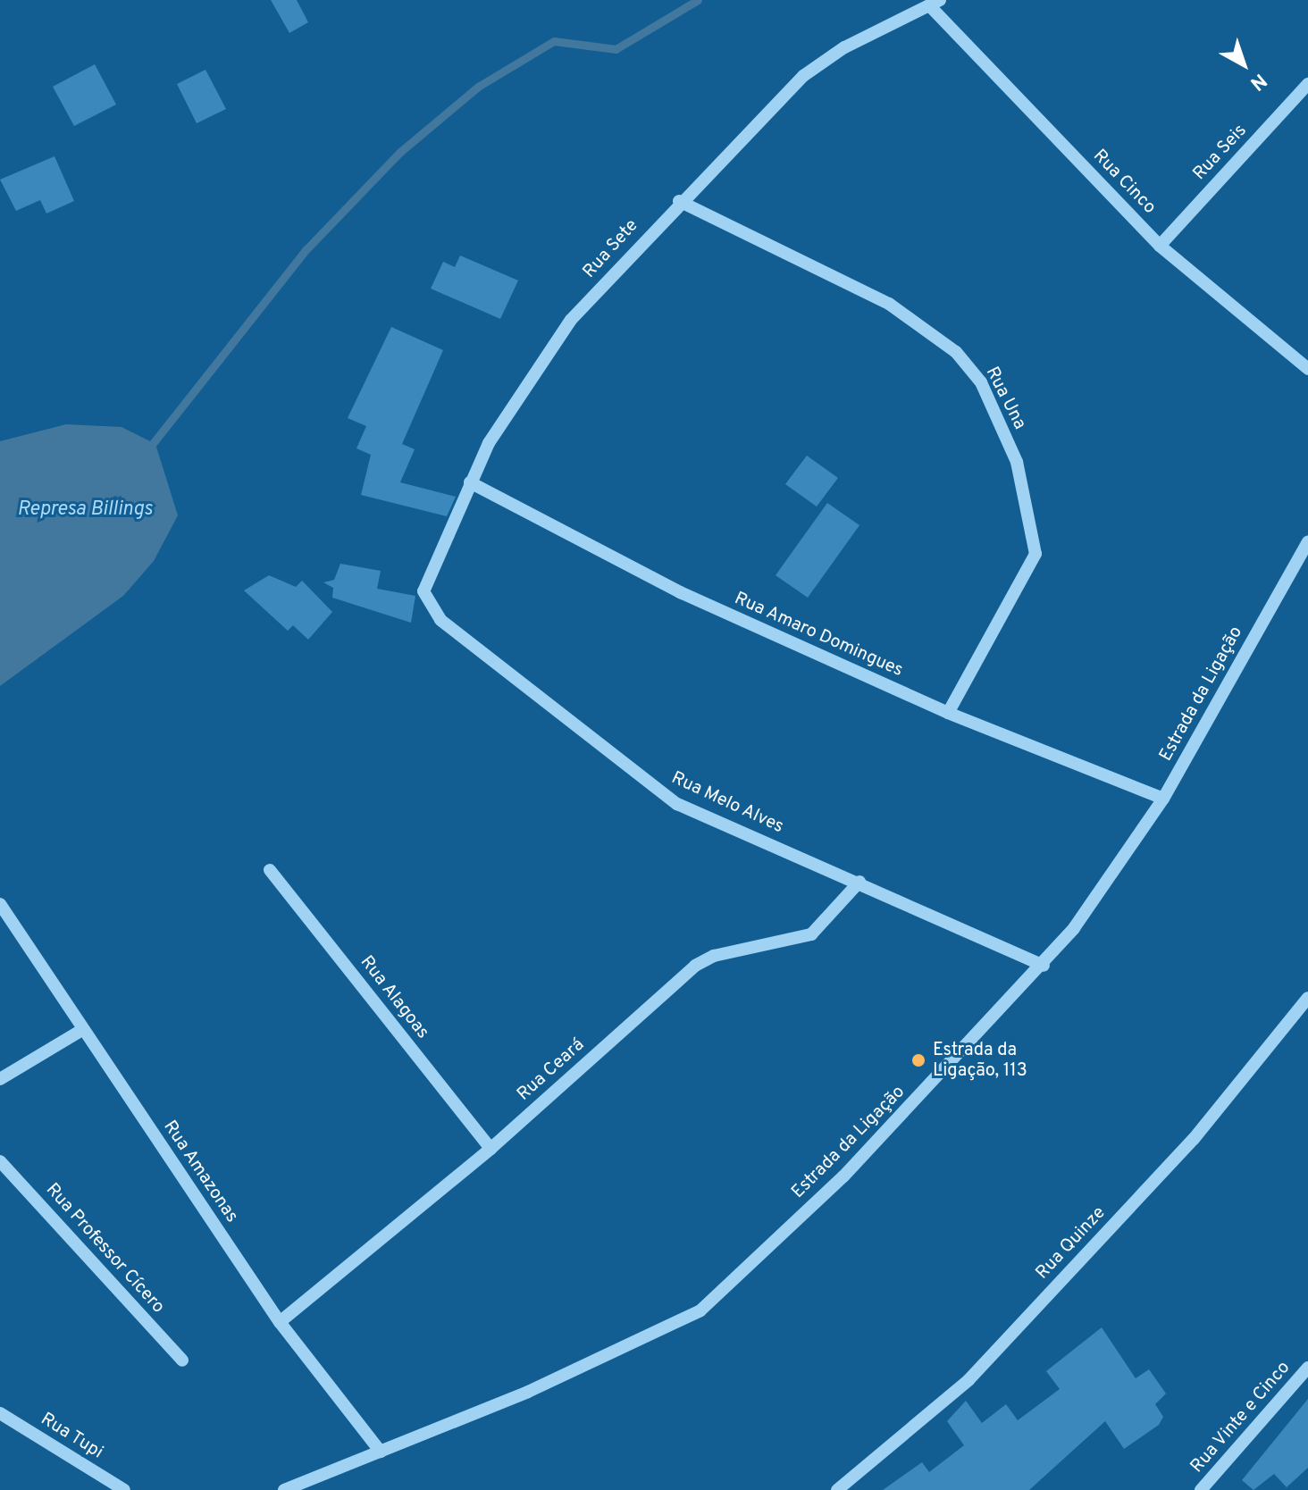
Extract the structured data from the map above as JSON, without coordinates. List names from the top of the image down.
{
  "streets": {
    "street": [
      "Rua Seis",
      "Rua Cinco",
      "Rua Sete",
      "Rua Una",
      "Rua Amaro Domingues",
      "Estrada da Ligação",
      "Rua Melo Alves",
      "Rua Alagoas",
      "Rua Ceará",
      "Rua Amazonas",
      "Rua Quinze",
      "Rua Professor Cícero",
      "Rua Vinte e Cinco",
      "Rua Tupi"
    ]
  },
  "crossings": [
    ["Rua Seis", "Rua Cinco"],
    ["Rua Cinco", "Rua Sete"],
    ["Rua Sete", "Rua Una"],
    ["Rua Sete", "Rua Amaro Domingues"],
    ["Rua Sete", "Rua Melo Alves"],
    ["Rua Una", "Rua Amaro Domingues"],
    ["Rua Amaro Domingues", "Estrada da Ligação"],
    ["Estrada da Ligação", "Rua Melo Alves"],
    ["Estrada da Ligação", "Rua Amazonas"],
    ["Rua Melo Alves", "Rua Ceará"],
    ["Rua Alagoas", "Rua Ceará"],
    ["Rua Ceará", "Rua Amazonas"]
  ],
  "water": ["Represa Billings"],
  "places": ["Estrada da Ligação, 113"],
  "north": "bottom right"
}
